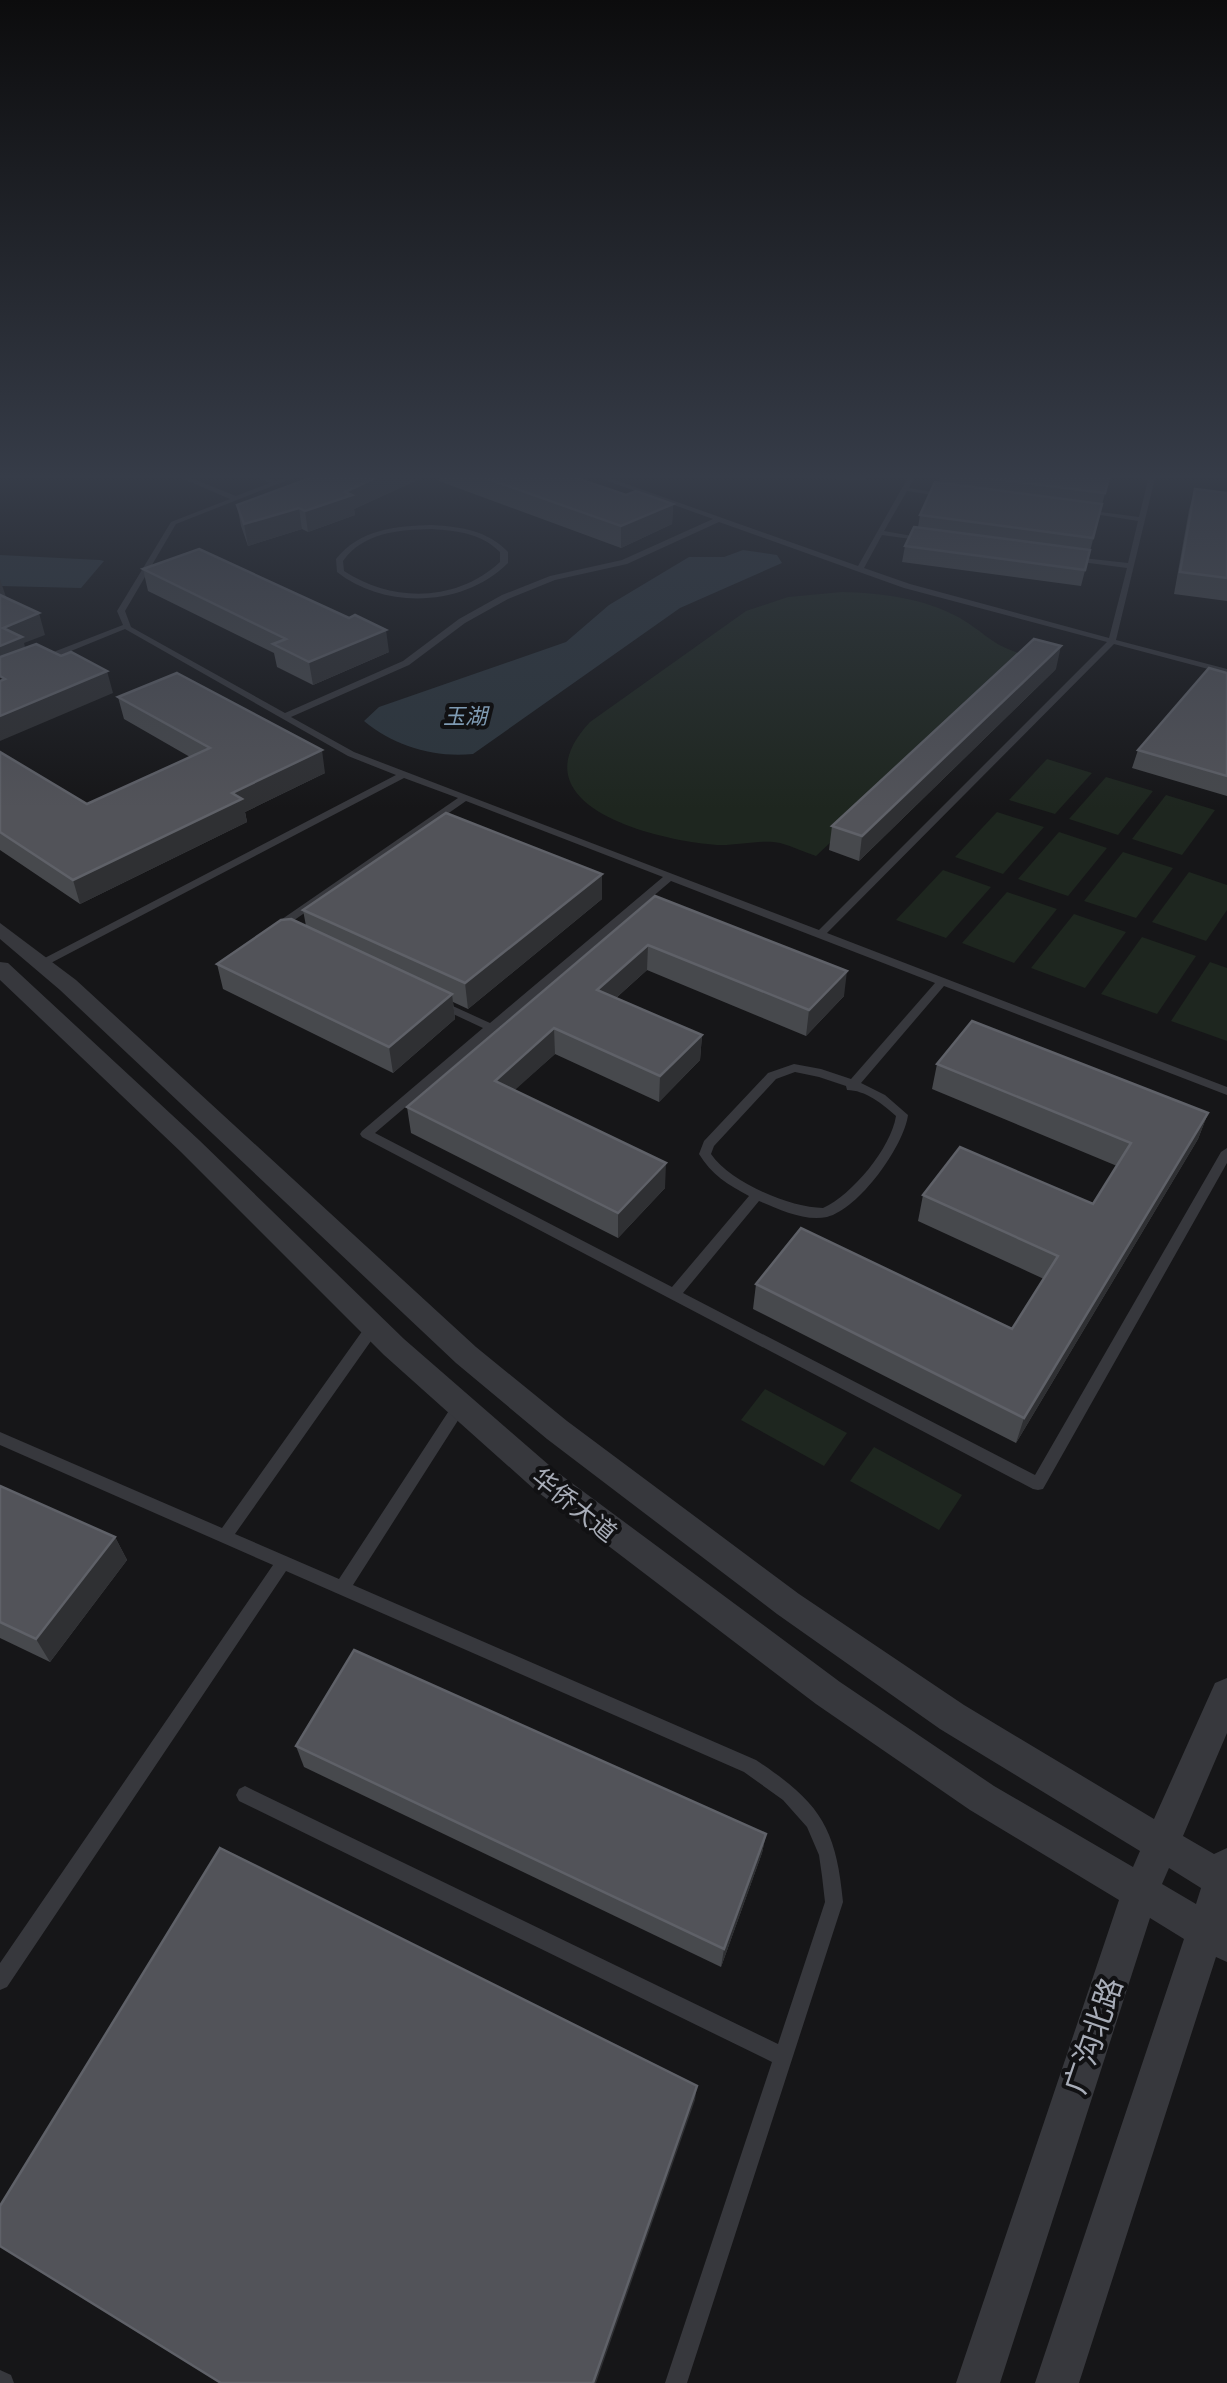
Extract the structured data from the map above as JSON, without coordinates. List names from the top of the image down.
{
  "streets": {
    "street": ["华侨大道", "广沟北路"]
  },
  "crossings": [
    ["华侨大道", "广沟北路"]
  ],
  "water": ["玉湖"]
}
